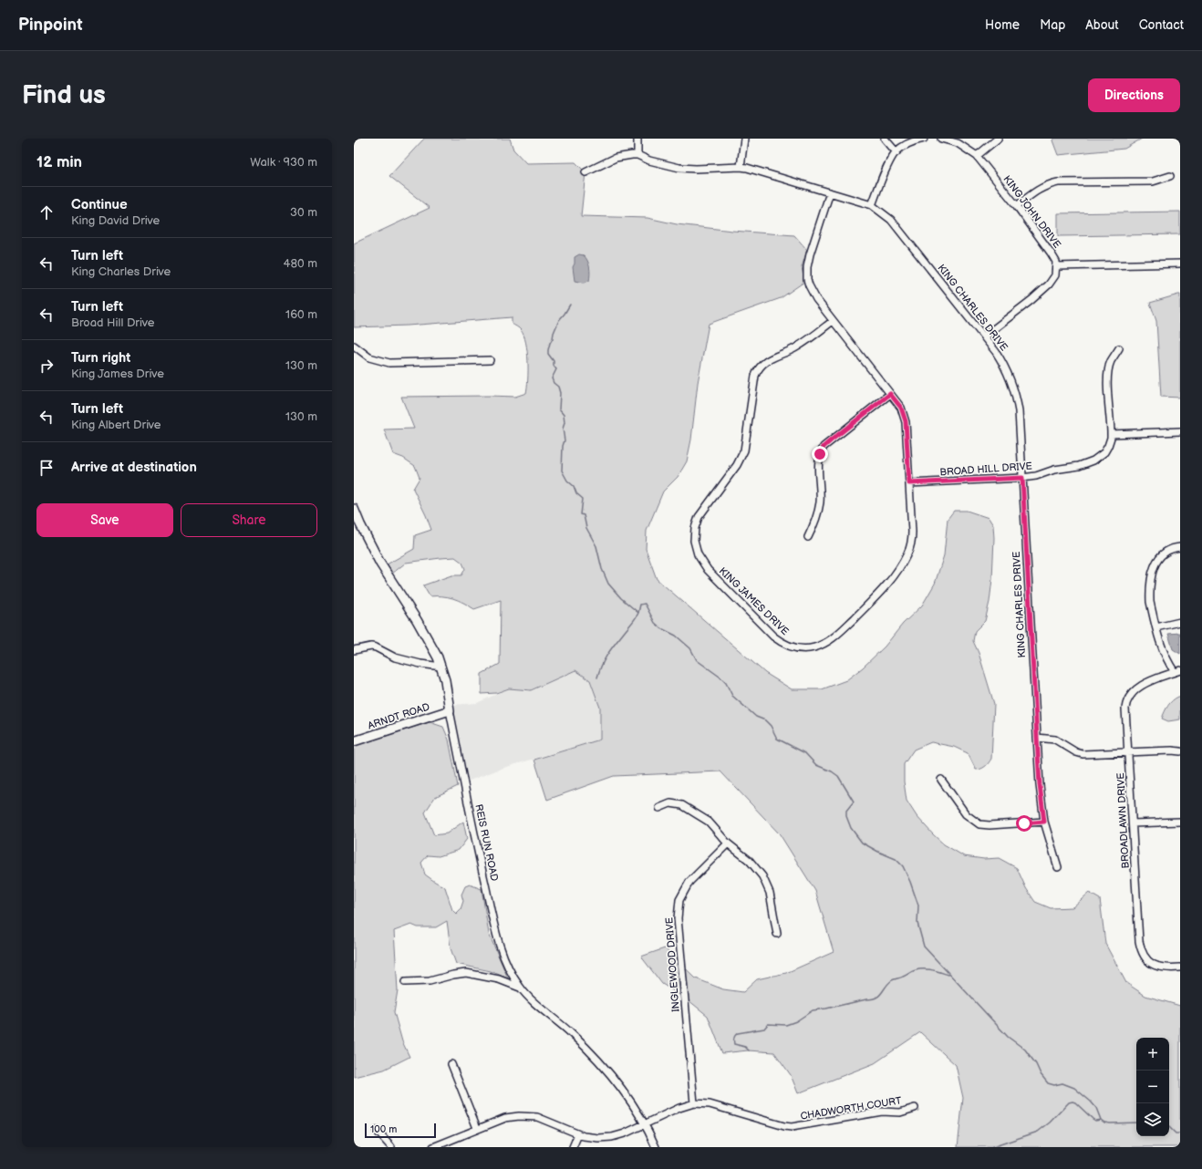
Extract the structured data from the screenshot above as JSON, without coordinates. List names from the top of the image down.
{
  "streets": {
    "main road": ["ARNDT ROAD", "REIS RUN ROAD"],
    "street": [
      "KING JOHN DRIVE",
      "KING CHARLES DRIVE",
      "BROAD HILL DRIVE",
      "KING JAMES DRIVE",
      "BROADLAWN DRIVE",
      "INGLEWOOD DRIVE",
      "CHADWORTH COURT"
    ]
  },
  "crossings": [
    ["KING CHARLES DRIVE", "BROAD HILL DRIVE"],
    ["KING CHARLES DRIVE", "KING JAMES DRIVE"],
    ["BROAD HILL DRIVE", "KING JAMES DRIVE"],
    ["ARNDT ROAD", "REIS RUN ROAD"],
    ["REIS RUN ROAD", "CHADWORTH COURT"],
    ["INGLEWOOD DRIVE", "CHADWORTH COURT"]
  ],
  "scale_bar": "100 m",
  "page": {
    "header": "Pinpoint",
    "nav": [
      "Home",
      "Map",
      "About",
      "Contact"
    ],
    "buttons": [
      "Directions",
      ["Save", "Share"]
    ],
    "title": "Find us",
    "heading": ["12 min", "Walk · 930 m"],
    "list": [
      ["Continue", "King David Drive", "30 m"],
      ["Turn left", "King Charles Drive", "480 m"],
      ["Turn left", "Broad Hill Drive", "160 m"],
      ["Turn right", "King James Drive", "130 m"],
      ["Turn left", "King Albert Drive", "130 m"],
      "Arrive at destination"
    ],
    "map_buttons": ["+", "−"],
    "scale": "100 m"
  }
}
